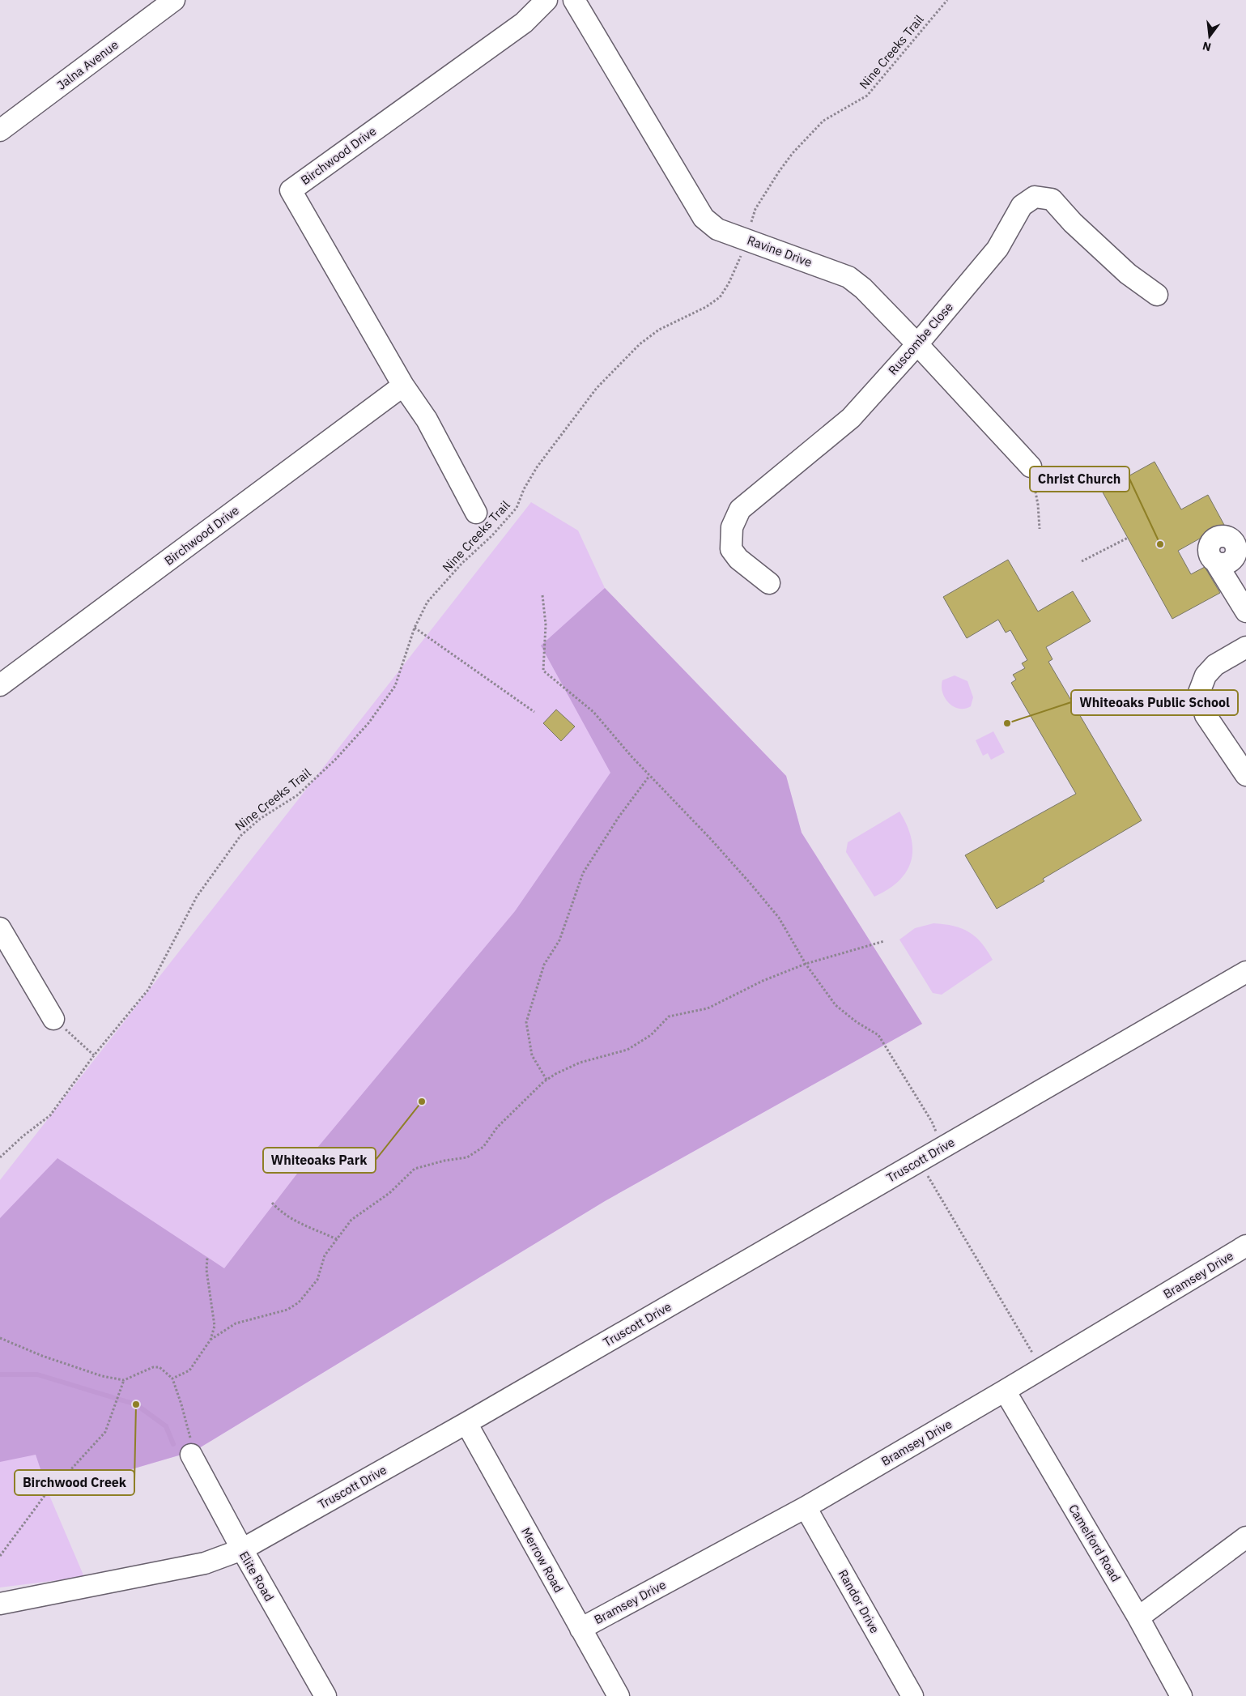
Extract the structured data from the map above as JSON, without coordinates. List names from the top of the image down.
{
  "streets": {
    "street": [
      "Jalna Avenue",
      "Birchwood Drive",
      "Ravine Drive",
      "Ruscombe Close",
      "Truscott Drive",
      "Bramsey Drive",
      "Camelford Road",
      "Merrow Road",
      "Elite Road",
      "Randor Drive"
    ],
    "path": ["Nine Creeks Trail"]
  },
  "crossings": [
    ["Nine Creeks Trail", "Ravine Drive"],
    ["Ravine Drive", "Ruscombe Close"],
    ["Truscott Drive", "Merrow Road"],
    ["Truscott Drive", "Elite Road"],
    ["Bramsey Drive", "Camelford Road"],
    ["Bramsey Drive", "Merrow Road"],
    ["Bramsey Drive", "Randor Drive"]
  ],
  "places": [
    "Christ Church",
    "Whiteoaks Public School",
    "Whiteoaks Park",
    "Birchwood Creek"
  ],
  "north": "bottom"
}
